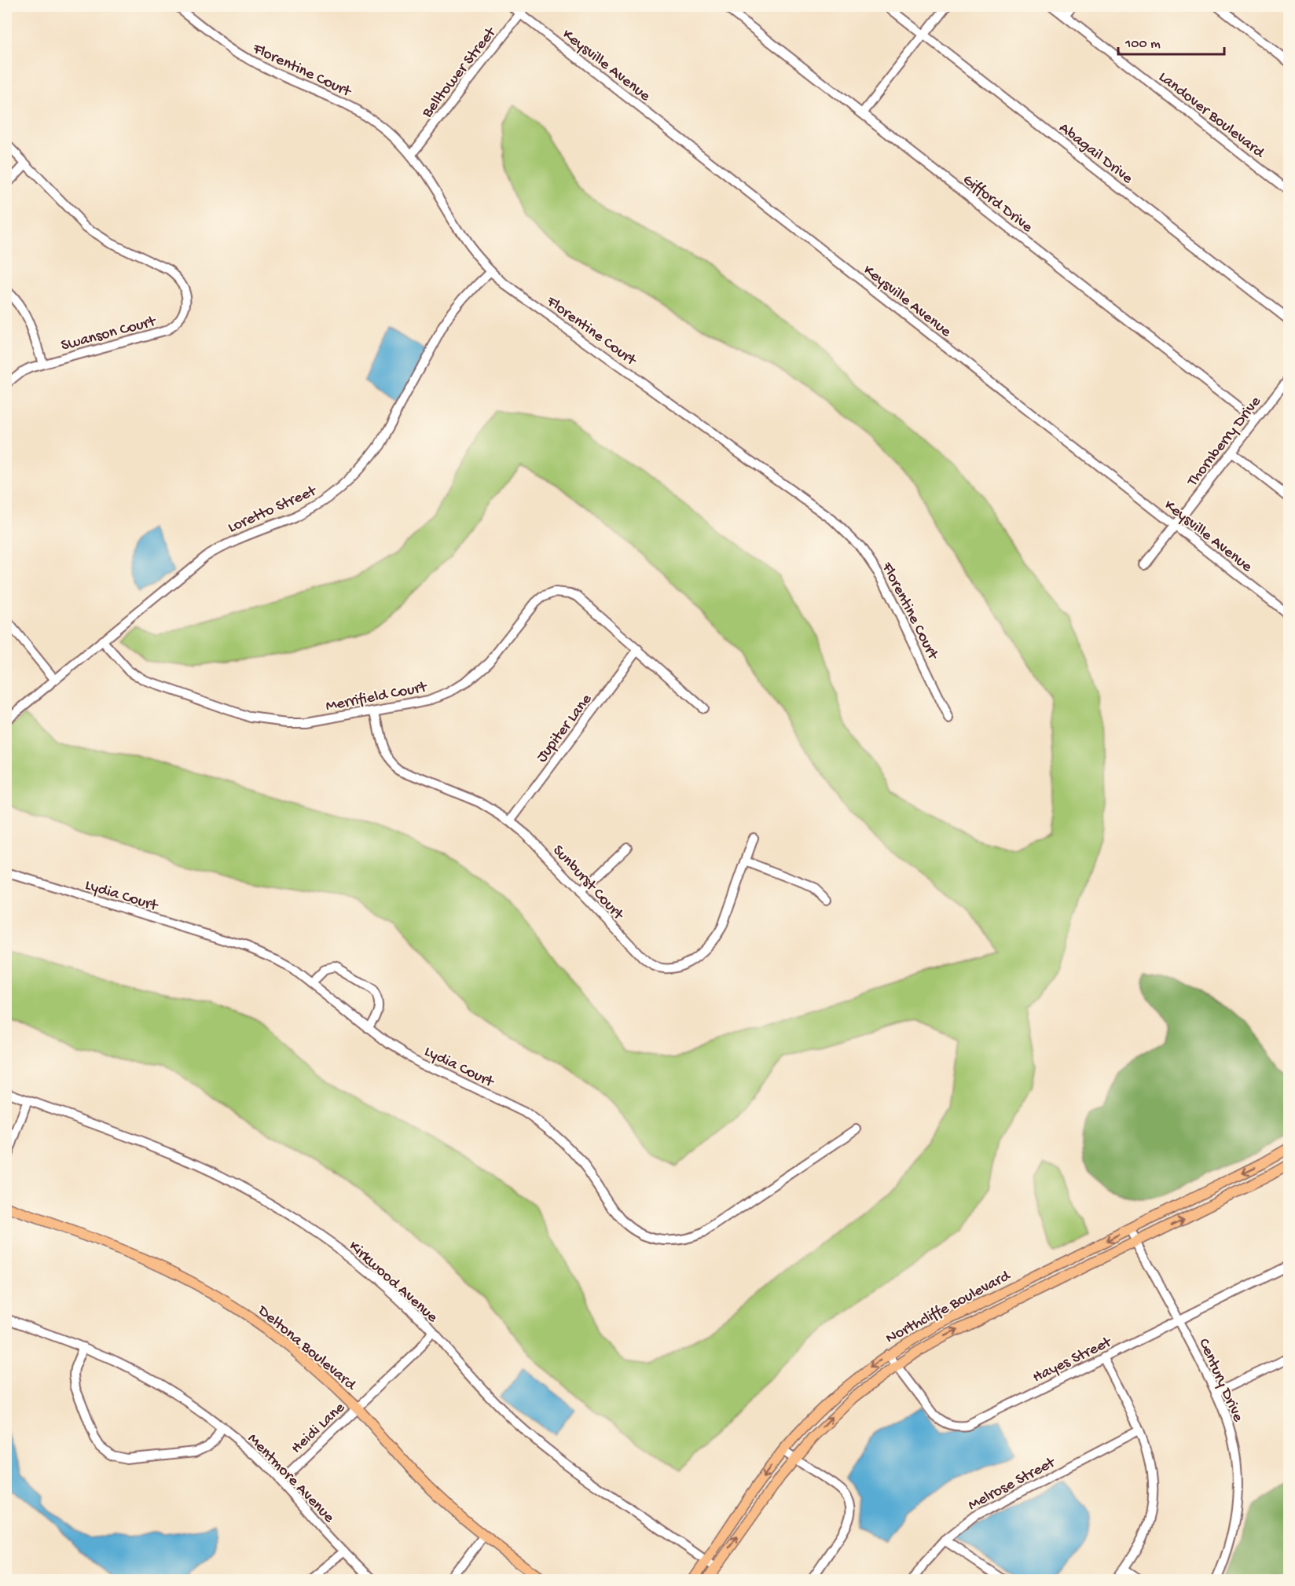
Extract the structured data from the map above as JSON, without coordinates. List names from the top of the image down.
{
  "streets": {
    "main road": ["Northcliffe Boulevard", "Deltona Boulevard"],
    "street": [
      "Keysville Avenue",
      "Florentine Court",
      "Belltower Street",
      "Landover Boulevard",
      "Abagail Drive",
      "Gifford Drive",
      "Swanson Court",
      "Thornberry Drive",
      "Loretto Street",
      "Merrifield Court",
      "Jupiter Lane",
      "Sunburst Court",
      "Lydia Court",
      "Kirkwood Avenue",
      "Hayes Street",
      "Century Drive",
      "Heidi Lane",
      "Mentmore Avenue",
      "Melrose Street"
    ]
  },
  "crossings": [
    ["Keysville Avenue", "Belltower Street"],
    ["Keysville Avenue", "Thornberry Drive"],
    ["Florentine Court", "Belltower Street"],
    ["Florentine Court", "Loretto Street"],
    ["Gifford Drive", "Thornberry Drive"],
    ["Loretto Street", "Merrifield Court"],
    ["Merrifield Court", "Jupiter Lane"],
    ["Merrifield Court", "Sunburst Court"],
    ["Jupiter Lane", "Sunburst Court"],
    ["Kirkwood Avenue", "Northcliffe Boulevard"],
    ["Kirkwood Avenue", "Heidi Lane"],
    ["Northcliffe Boulevard", "Hayes Street"],
    ["Northcliffe Boulevard", "Century Drive"],
    ["Deltona Boulevard", "Heidi Lane"],
    ["Hayes Street", "Century Drive"],
    ["Heidi Lane", "Mentmore Avenue"]
  ],
  "scale_bar": "100 m"
}
